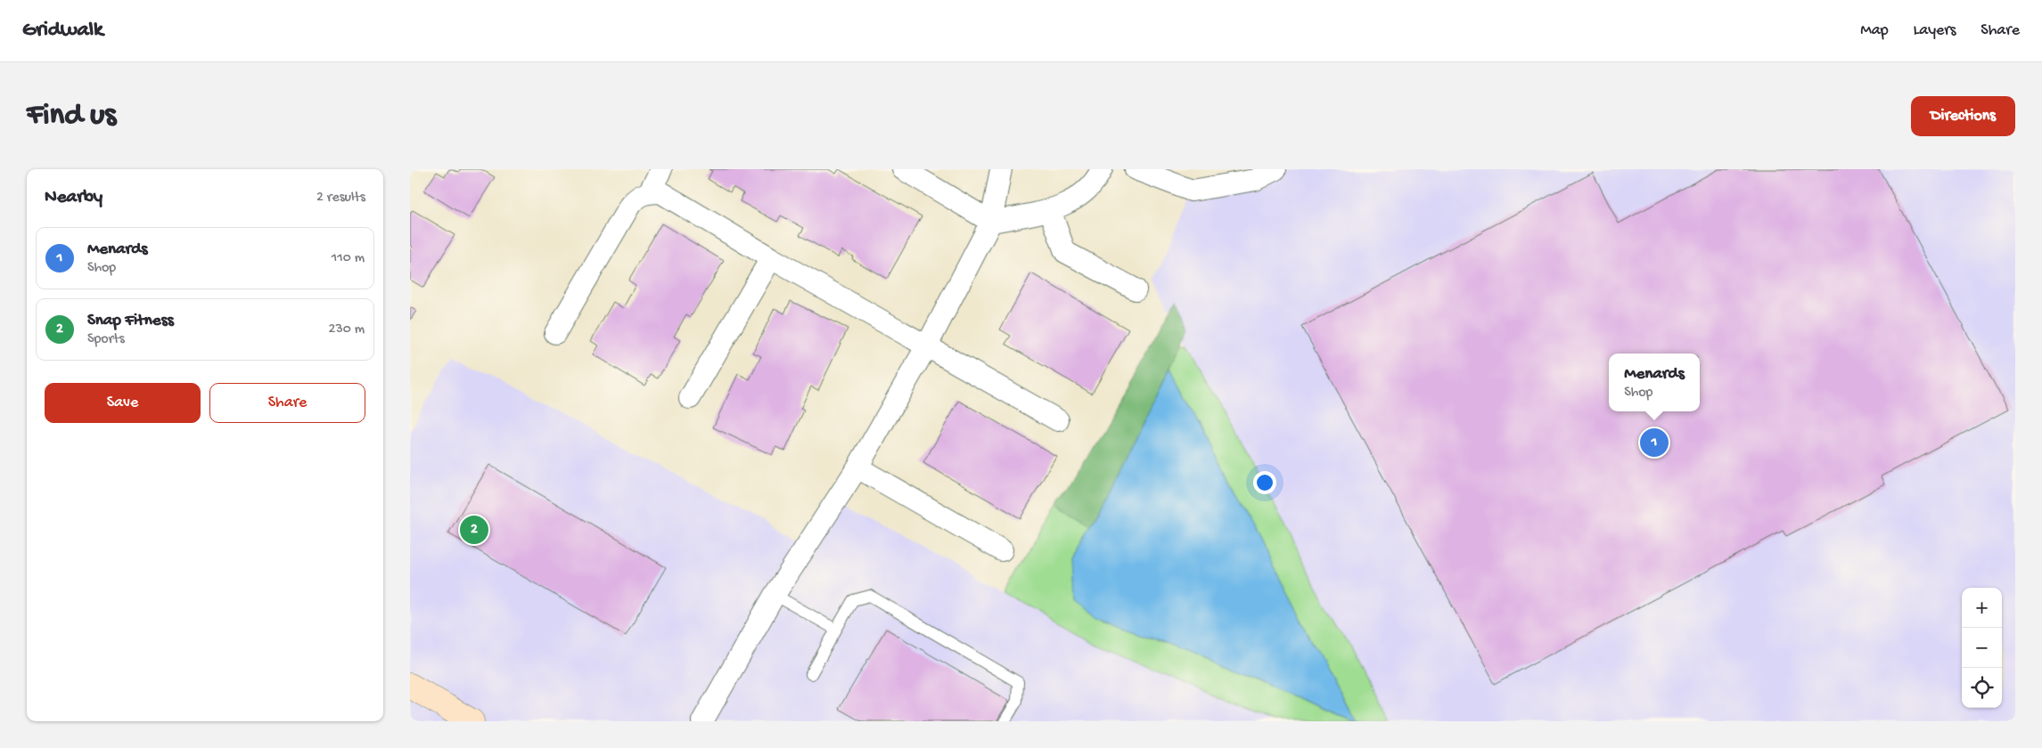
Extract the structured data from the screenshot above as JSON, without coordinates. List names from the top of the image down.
{
  "page": {
    "header": "Gridwalk",
    "nav": ["Map", "Layers", "Share"],
    "buttons": [
      "Directions",
      ["Save", "Share"]
    ],
    "title": "Find us",
    "heading": ["Nearby", "2 results"],
    "list": [
      {
        "mark": "1",
        "name": "Menards",
        "note": "Shop",
        "value": "110 m"
      },
      {
        "mark": "2",
        "name": "Snap Fitness",
        "note": "Sports",
        "value": "230 m"
      }
    ],
    "popup": ["Menards", "Shop"],
    "pins": ["1", "2"],
    "map_buttons": ["+", "−"]
  }
}
